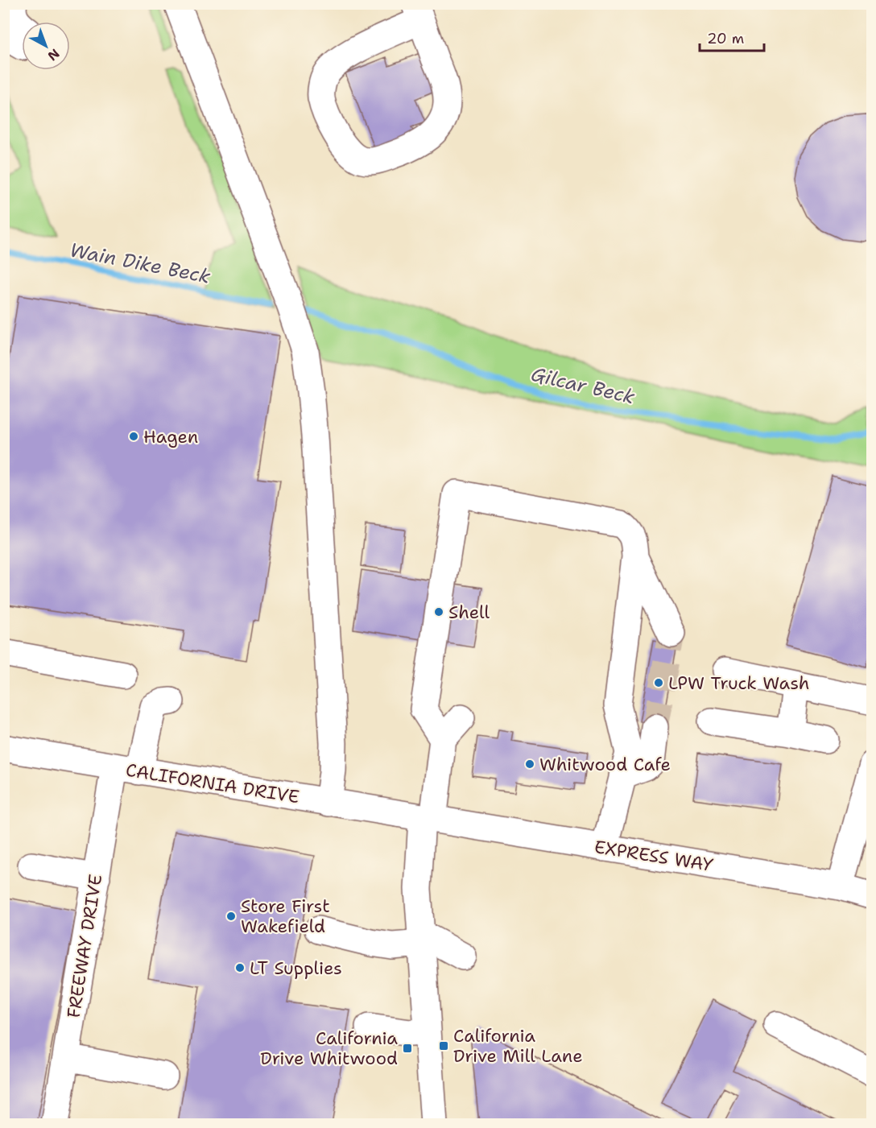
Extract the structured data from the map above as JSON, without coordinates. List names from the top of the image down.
{
  "streets": {
    "street": ["CALIFORNIA DRIVE", "EXPRESS WAY", "FREEWAY DRIVE"]
  },
  "crossings": [
    ["CALIFORNIA DRIVE", "EXPRESS WAY"],
    ["CALIFORNIA DRIVE", "FREEWAY DRIVE"]
  ],
  "water": ["Wain Dike Beck", "Gilcar Beck"],
  "places": {
    "other": [
      "Hagen",
      "Shell",
      "LPW Truck Wash",
      "Whitwood Cafe",
      "Store First Wakefield",
      "LT Supplies"
    ],
    "transit": ["California Drive Mill Lane", "California Drive Whitwood"]
  },
  "scale_bar": "20 m",
  "north": "bottom right"
}
